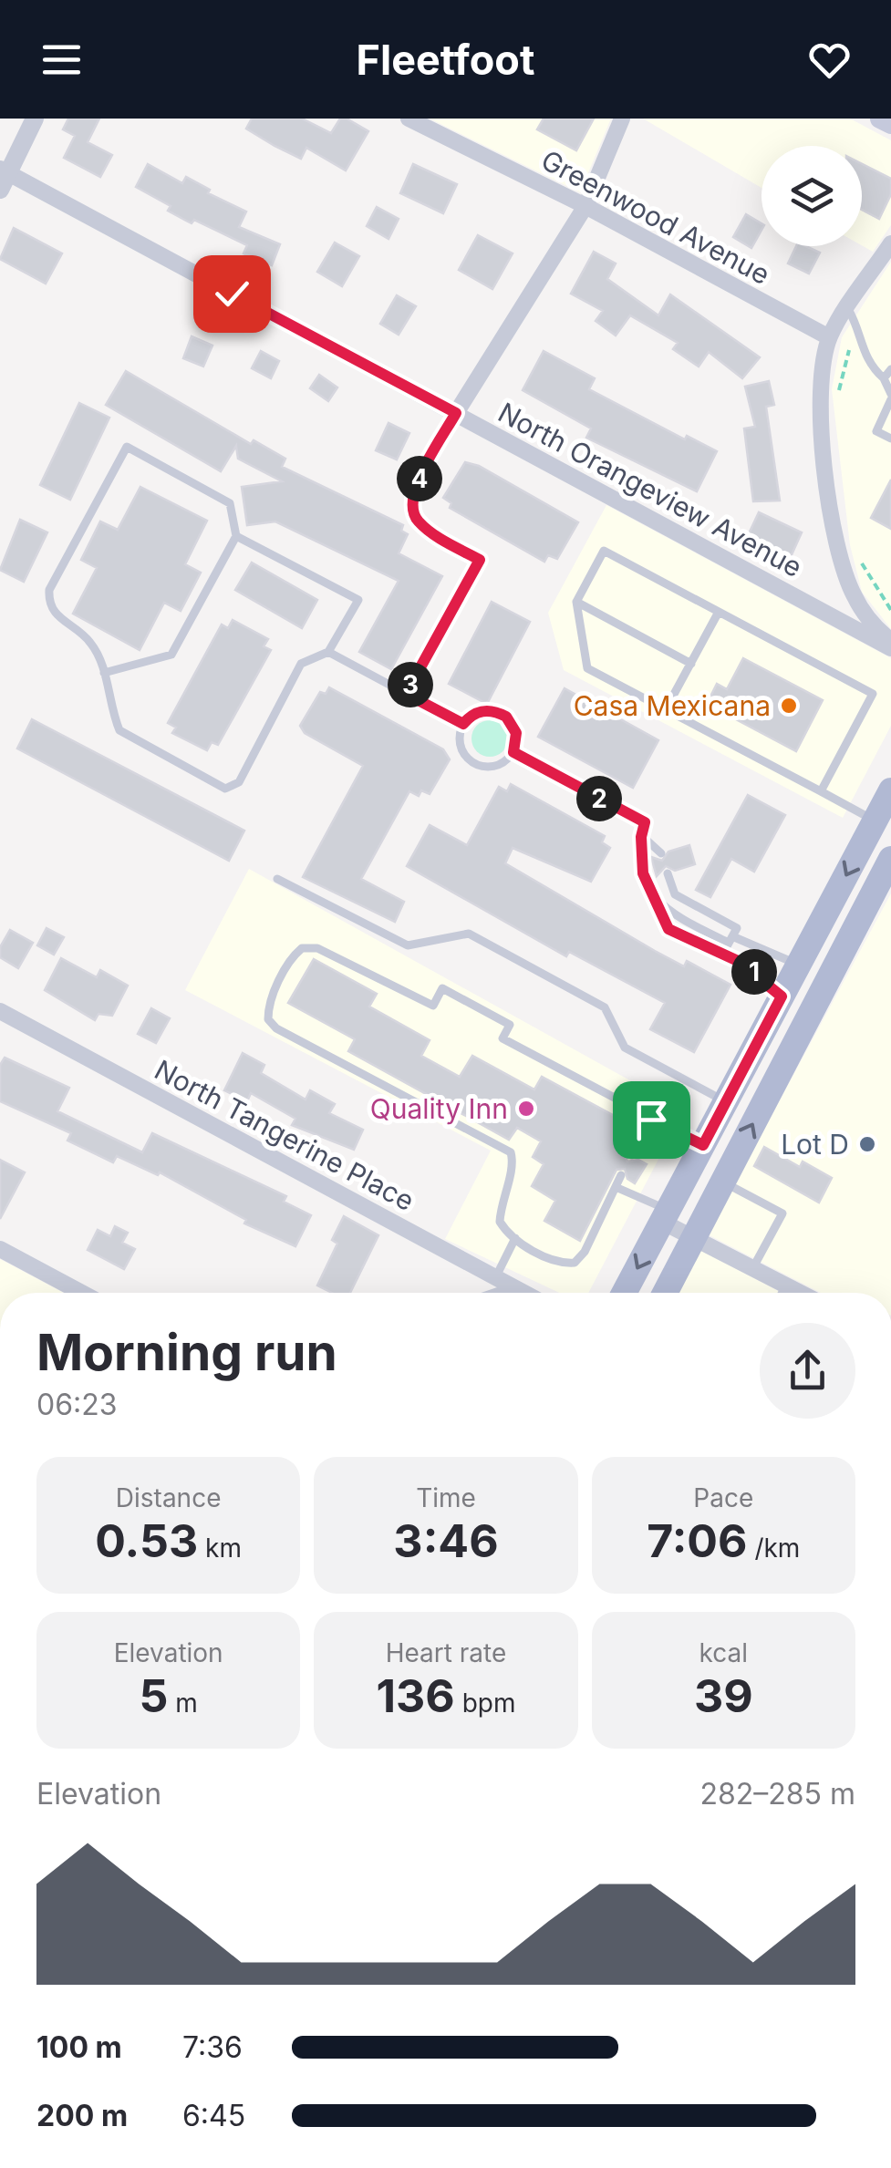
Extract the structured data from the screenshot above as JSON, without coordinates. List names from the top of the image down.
{
  "streets": {
    "street": ["Greenwood Avenue", "North Orangeview Avenue", "North Tangerine Place"]
  },
  "places": ["Casa Mexicana", "Quality Inn", "Lot D"],
  "page": {
    "header": "Fleetfoot",
    "pins": [
      "4",
      "3",
      "2",
      "1"
    ],
    "heading": ["Morning run", "06:23"],
    "stats": [
      ["Distance", "0.53 km"],
      ["Time", "3:46"],
      ["Pace", "7:06 /km"],
      ["Elevation", "5 m"],
      ["Heart rate", "136 bpm"],
      ["kcal", "39"]
    ],
    "chart": ["Elevation", "282–285 m"],
    "list": [
      {
        "name": "100 m",
        "note": "7:36"
      },
      {
        "name": "200 m",
        "note": "6:45"
      }
    ]
  }
}
